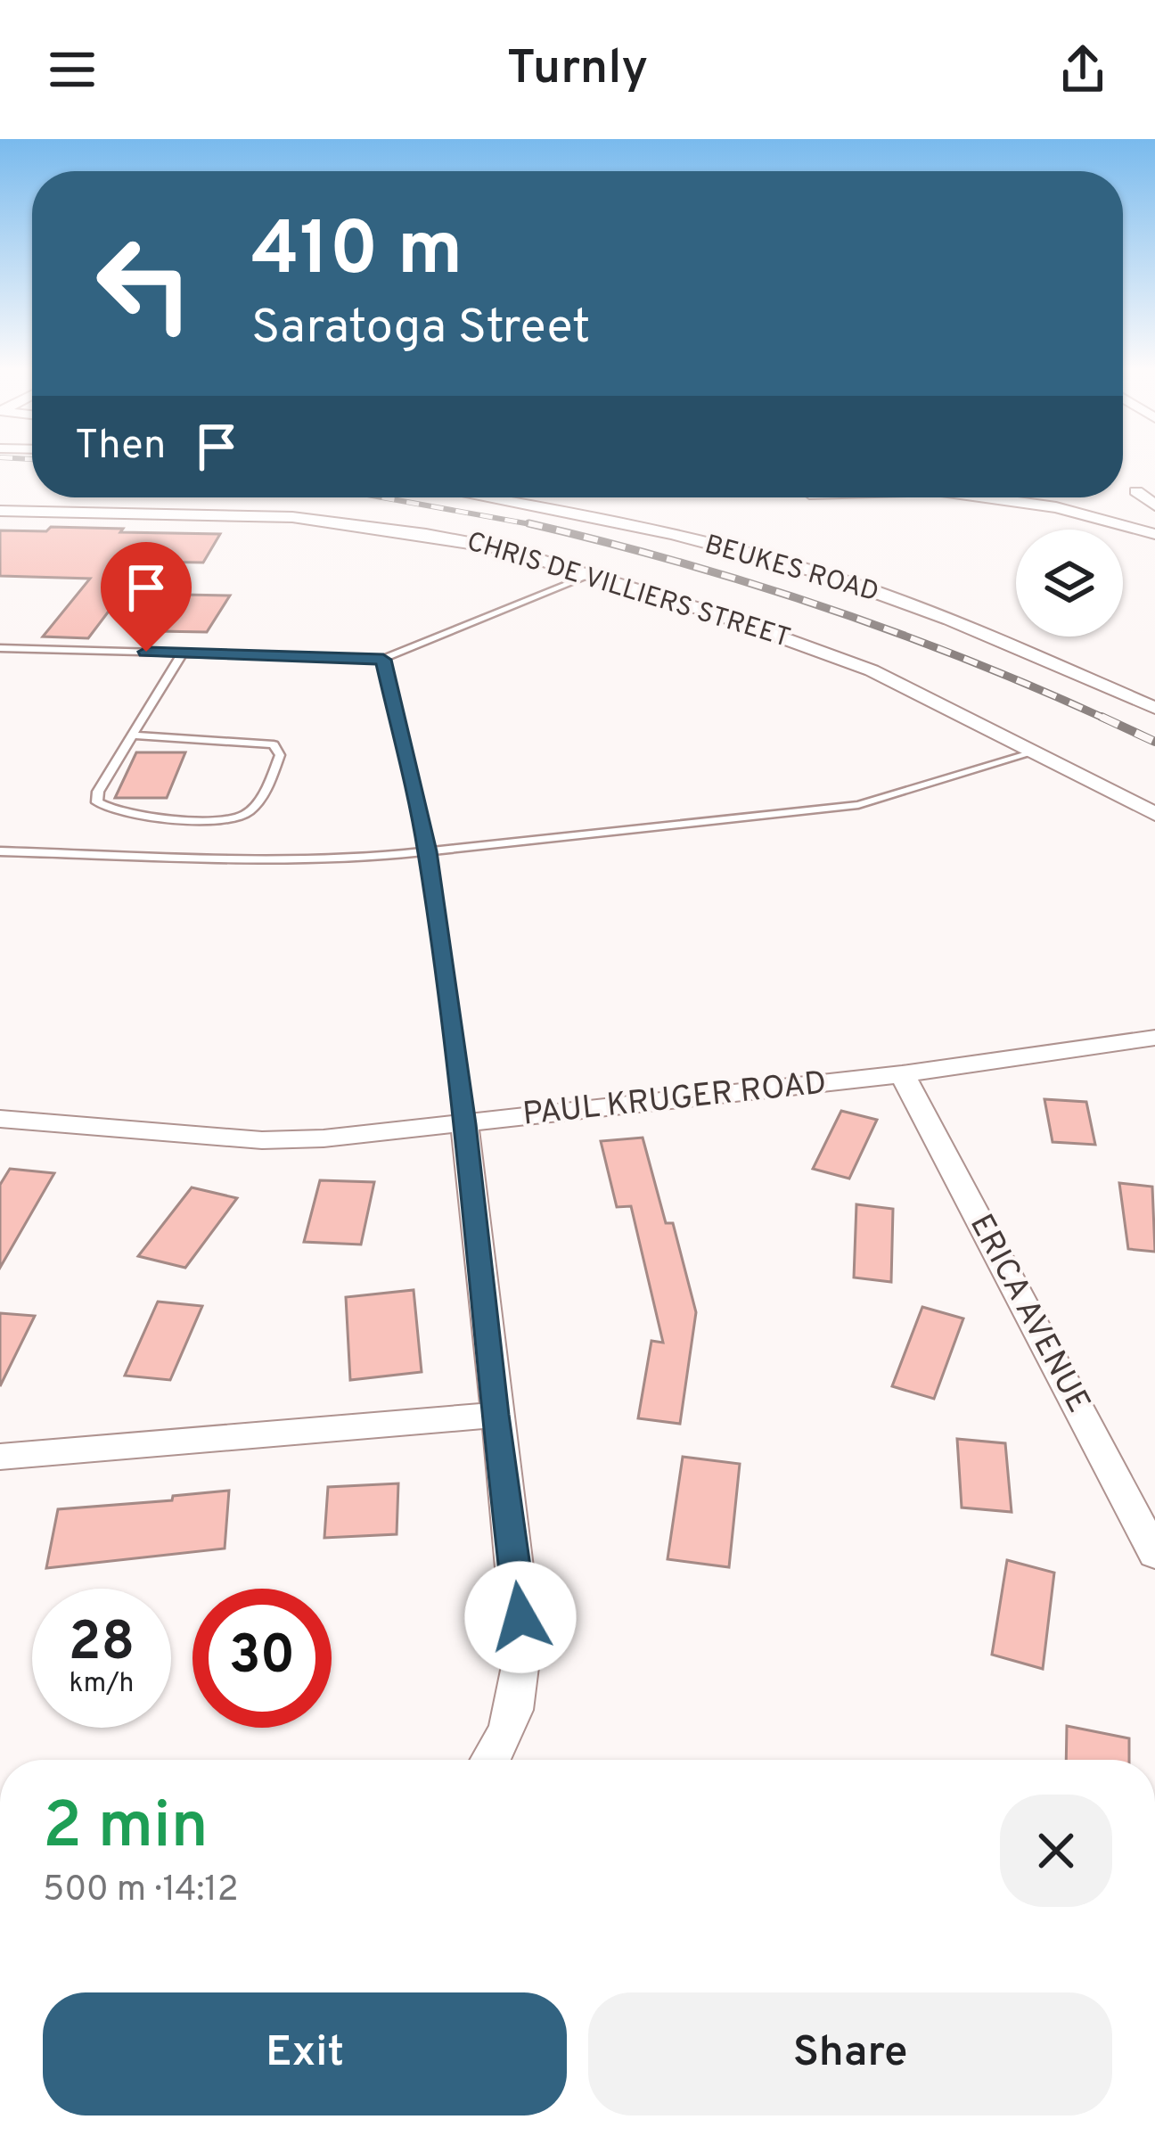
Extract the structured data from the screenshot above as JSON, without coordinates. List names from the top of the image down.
{
  "streets": {
    "street": [
      "BEUKES ROAD",
      "CHRIS DE VILLIERS STREET",
      "PAUL KRUGER ROAD",
      "ERICA AVENUE"
    ]
  },
  "crossings": [
    ["PAUL KRUGER ROAD", "ERICA AVENUE"]
  ],
  "page": {
    "header": "Turnly",
    "turn": ["410 m", "Saratoga Street"],
    "then": "Then",
    "speed": "28 km/h",
    "limit": "30",
    "heading": ["2 min", "500 m · 14:12"],
    "buttons": ["Exit", "Share"]
  }
}
